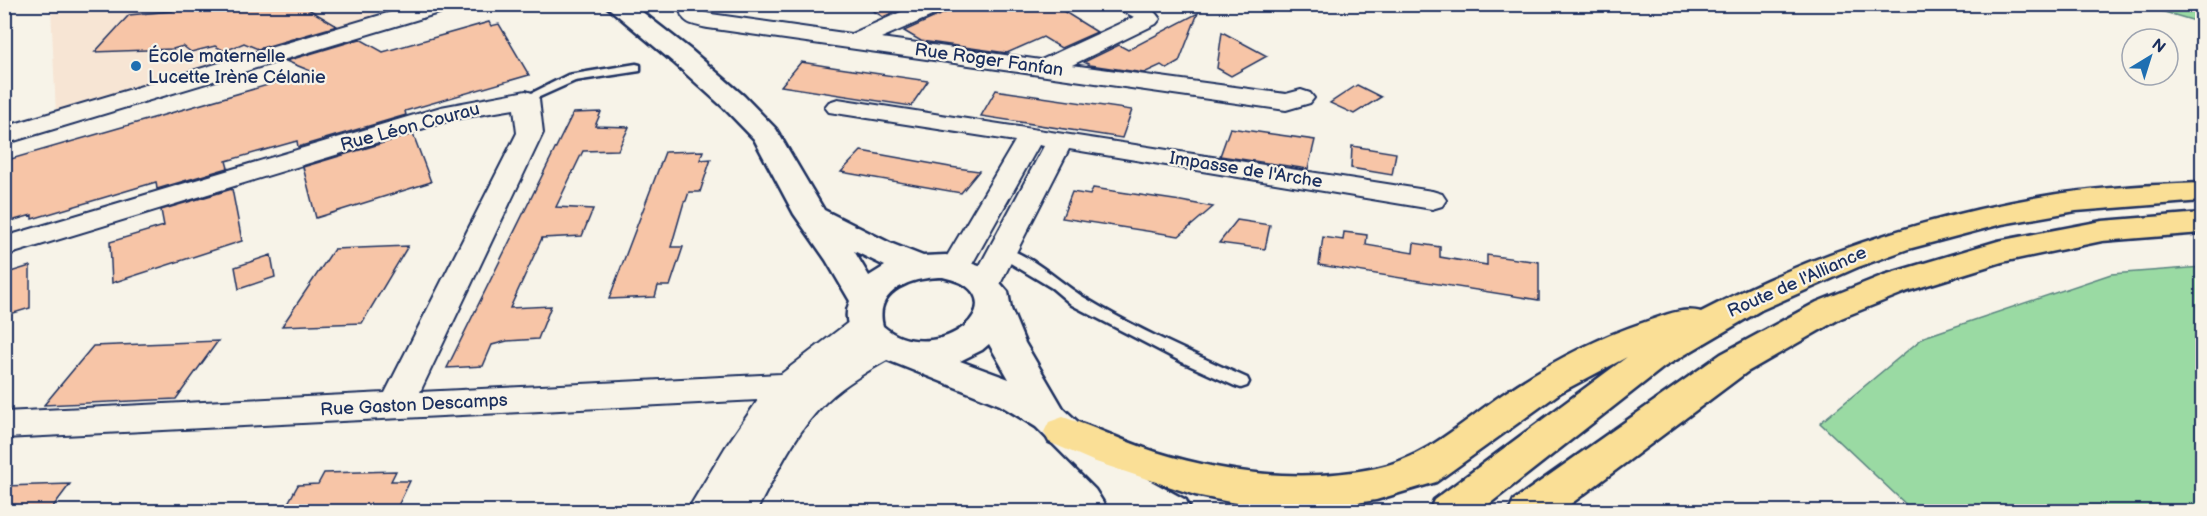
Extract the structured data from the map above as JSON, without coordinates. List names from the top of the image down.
{
  "streets": {
    "highway": ["Route de l'Alliance"],
    "street": [
      "Rue Roger Fanfan",
      "Rue Léon Courau",
      "Impasse de l'Arche",
      "Rue Gaston Descamps"
    ]
  },
  "places": ["École maternelle Lucette Irène Célanie"],
  "north": "top right"
}
